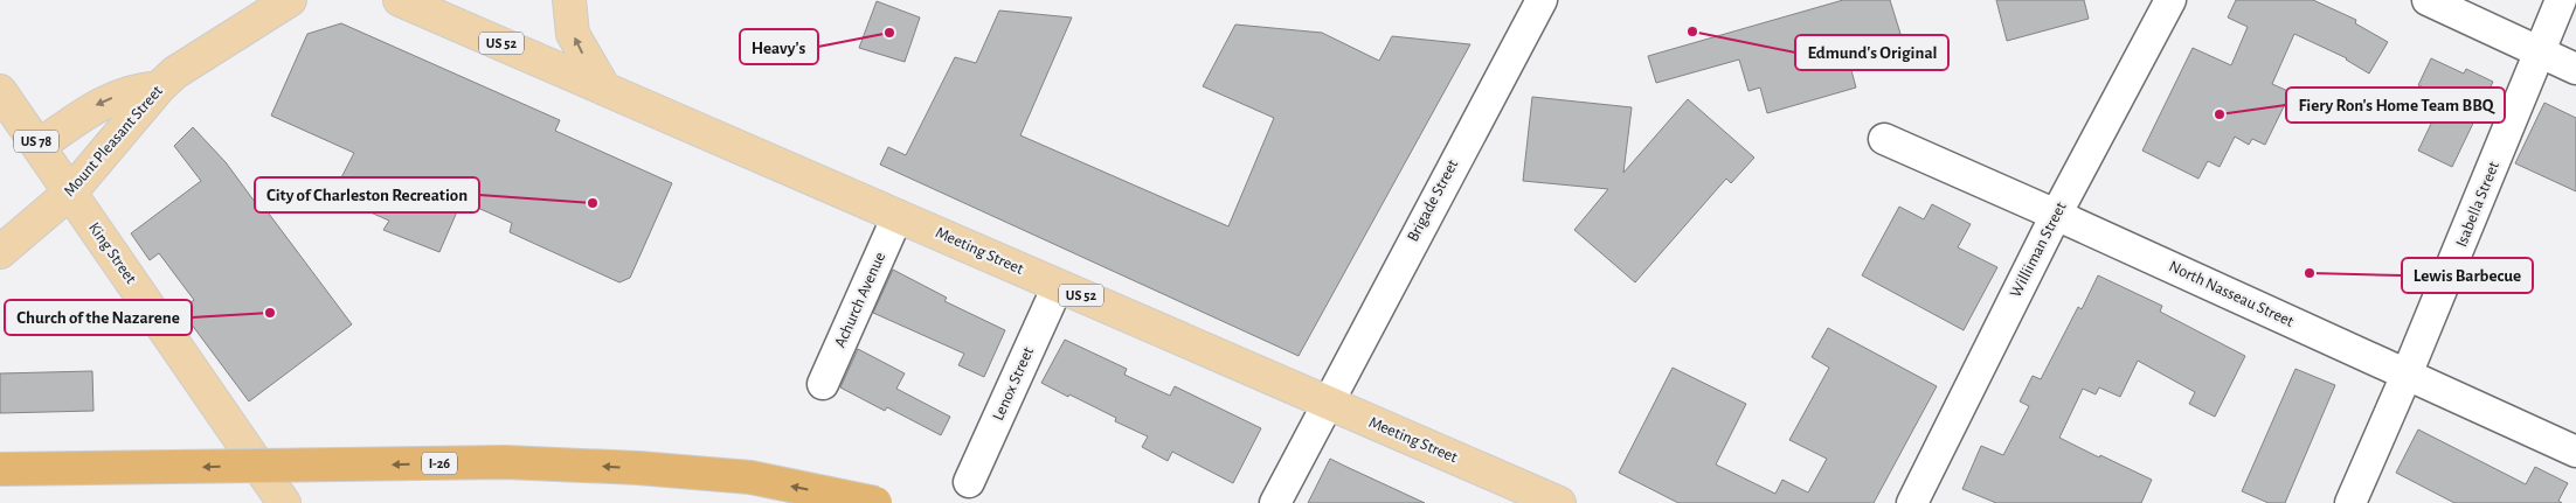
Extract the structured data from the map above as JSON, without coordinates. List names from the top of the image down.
{
  "streets": {
    "highway": ["I-26"],
    "main road": [
      "US 52",
      "US 78",
      "Mount Pleasant Street",
      "Meeting Street",
      "King Street"
    ],
    "street": [
      "Brigade Street",
      "Isabella Street",
      "Williiman Street",
      "North Nasseau Street",
      "Achurch Avenue",
      "Lenox Street"
    ]
  },
  "crossings": [
    ["Mount Pleasant Street", "King Street"],
    ["Brigade Street", "Meeting Street"],
    ["Isabella Street", "North Nasseau Street"],
    ["Williiman Street", "North Nasseau Street"],
    ["Meeting Street", "Achurch Avenue"],
    ["Meeting Street", "Lenox Street"]
  ],
  "places": [
    "Edmund's Original",
    "Heavy's",
    "Fiery Ron's Home Team BBQ",
    "City of Charleston Recreation",
    "Lewis Barbecue",
    "Church of the Nazarene"
  ]
}
